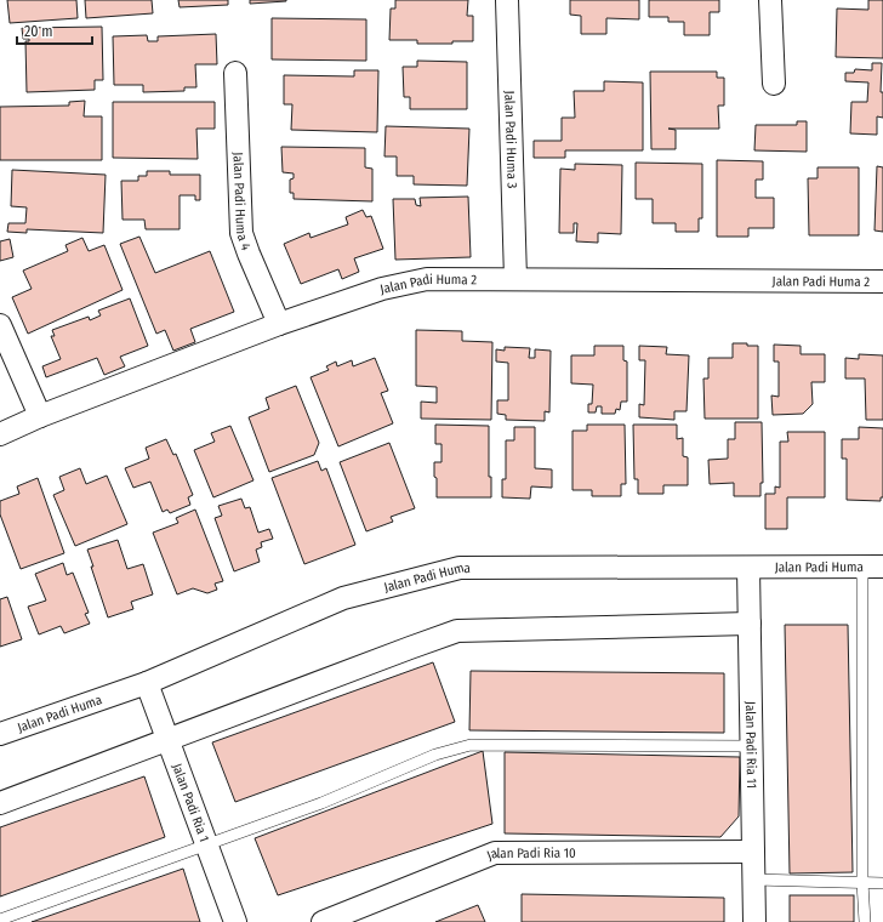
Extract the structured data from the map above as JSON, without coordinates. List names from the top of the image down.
{
  "streets": {
    "street": [
      "Jalan Padi Huma 3",
      "Jalan Padi Huma 4",
      "Jalan Padi Huma 2",
      "Jalan Padi Huma",
      "Jalan Padi Ria 11",
      "Jalan Padi Ria 1",
      "Jalan Padi Ria 10"
    ]
  },
  "crossings": [
    ["Jalan Padi Huma 3", "Jalan Padi Huma 2"],
    ["Jalan Padi Huma 4", "Jalan Padi Huma 2"],
    ["Jalan Padi Huma", "Jalan Padi Ria 11"],
    ["Jalan Padi Huma", "Jalan Padi Ria 1"],
    ["Jalan Padi Ria 11", "Jalan Padi Ria 10"]
  ],
  "scale_bar": "20 m"
}
